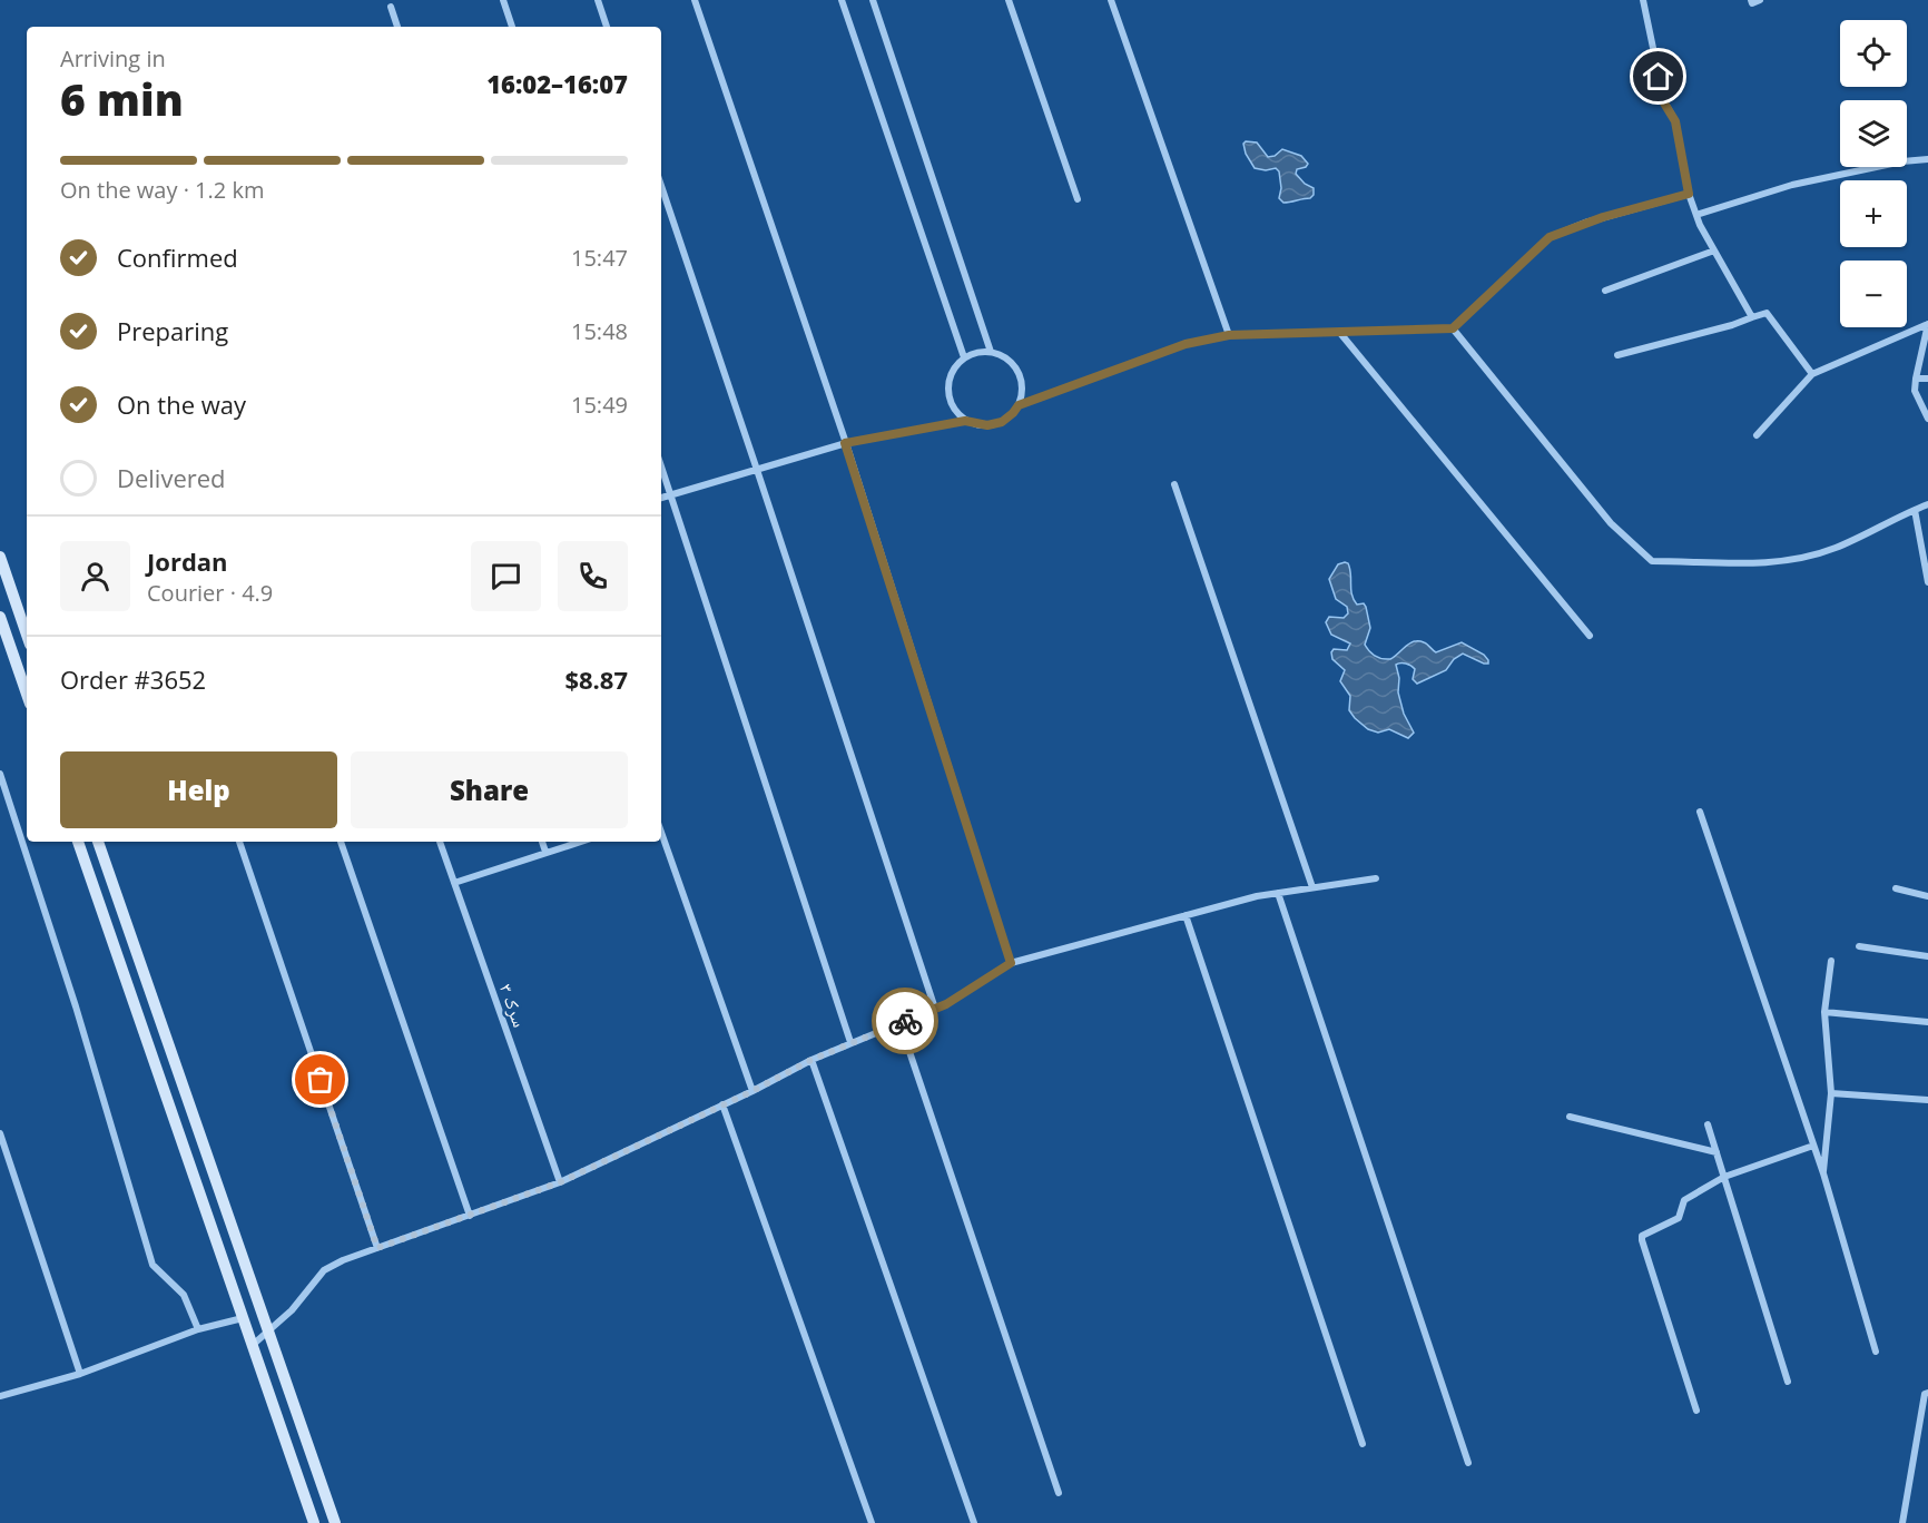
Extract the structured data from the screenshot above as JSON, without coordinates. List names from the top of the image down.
{
  "streets": {
    "street": ["سرک ۳"]
  },
  "page": {
    "map_buttons": ["+", "−"],
    "heading": ["6 min", "Arriving in", "16:02–16:07"],
    "panel": [
      "Jordan",
      "Courier · 4.9",
      "Order #3652",
      "$8.87"
    ],
    "bar": "On the way · 1.2 km",
    "list": [
      ["Confirmed", "15:47"],
      ["Preparing", "15:48"],
      ["On the way", "15:49"],
      "Delivered"
    ],
    "buttons": ["Help", "Share"]
  }
}
